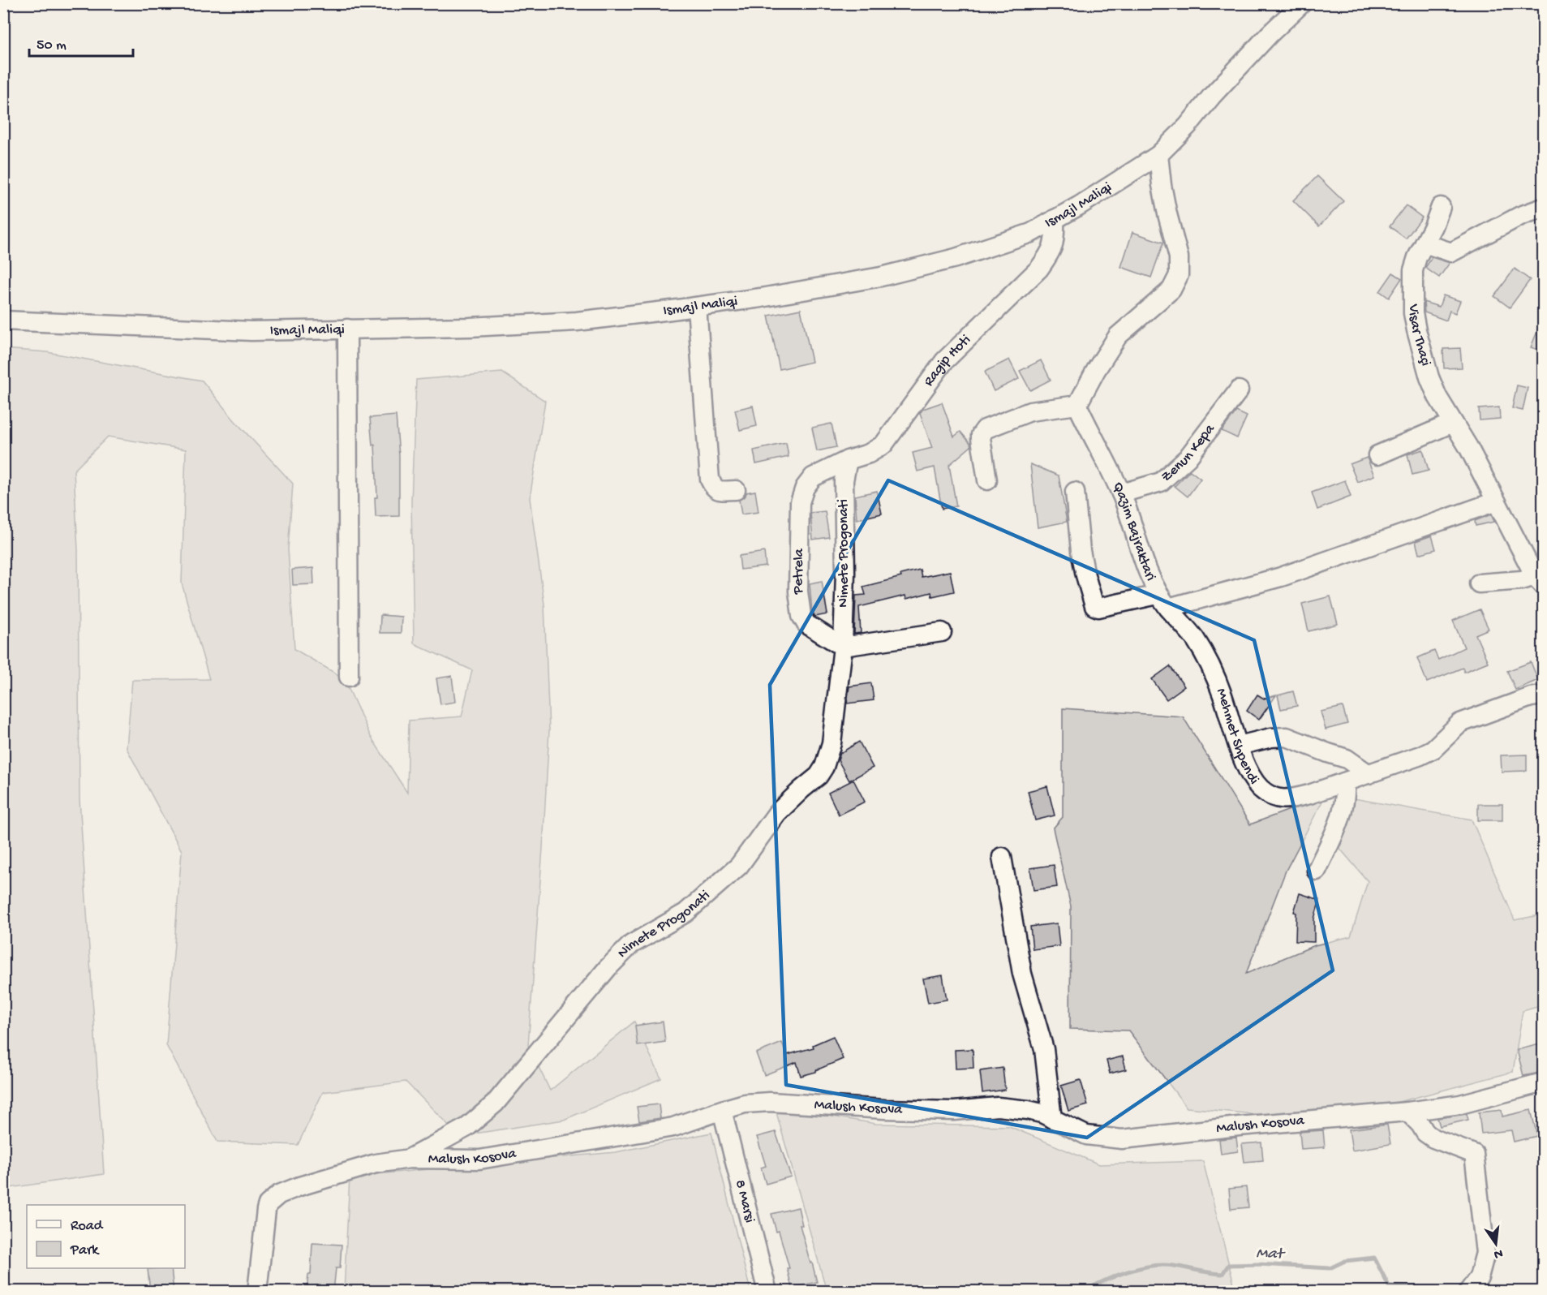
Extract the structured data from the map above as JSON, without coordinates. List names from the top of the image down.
{
  "streets": {
    "street": [
      "Ismajl Maliqi",
      "Visar Thaçi",
      "Ragip Hoti",
      "Zenun Kepa",
      "Qazim Bajraktari",
      "Nimete Progonati",
      "Petrela",
      "Mehmet Shpendi",
      "Malush Kosova",
      "8 Marsi"
    ]
  },
  "crossings": [
    ["Ismajl Maliqi", "Ragip Hoti"],
    ["Ragip Hoti", "Nimete Progonati"],
    ["Ragip Hoti", "Petrela"],
    ["Zenun Kepa", "Qazim Bajraktari"],
    ["Qazim Bajraktari", "Mehmet Shpendi"],
    ["Nimete Progonati", "Petrela"],
    ["Nimete Progonati", "Malush Kosova"],
    ["Malush Kosova", "8 Marsi"]
  ],
  "water": ["Mat"],
  "legend": ["Road", "Park"],
  "scale_bar": "50 m",
  "north": "bottom"
}
